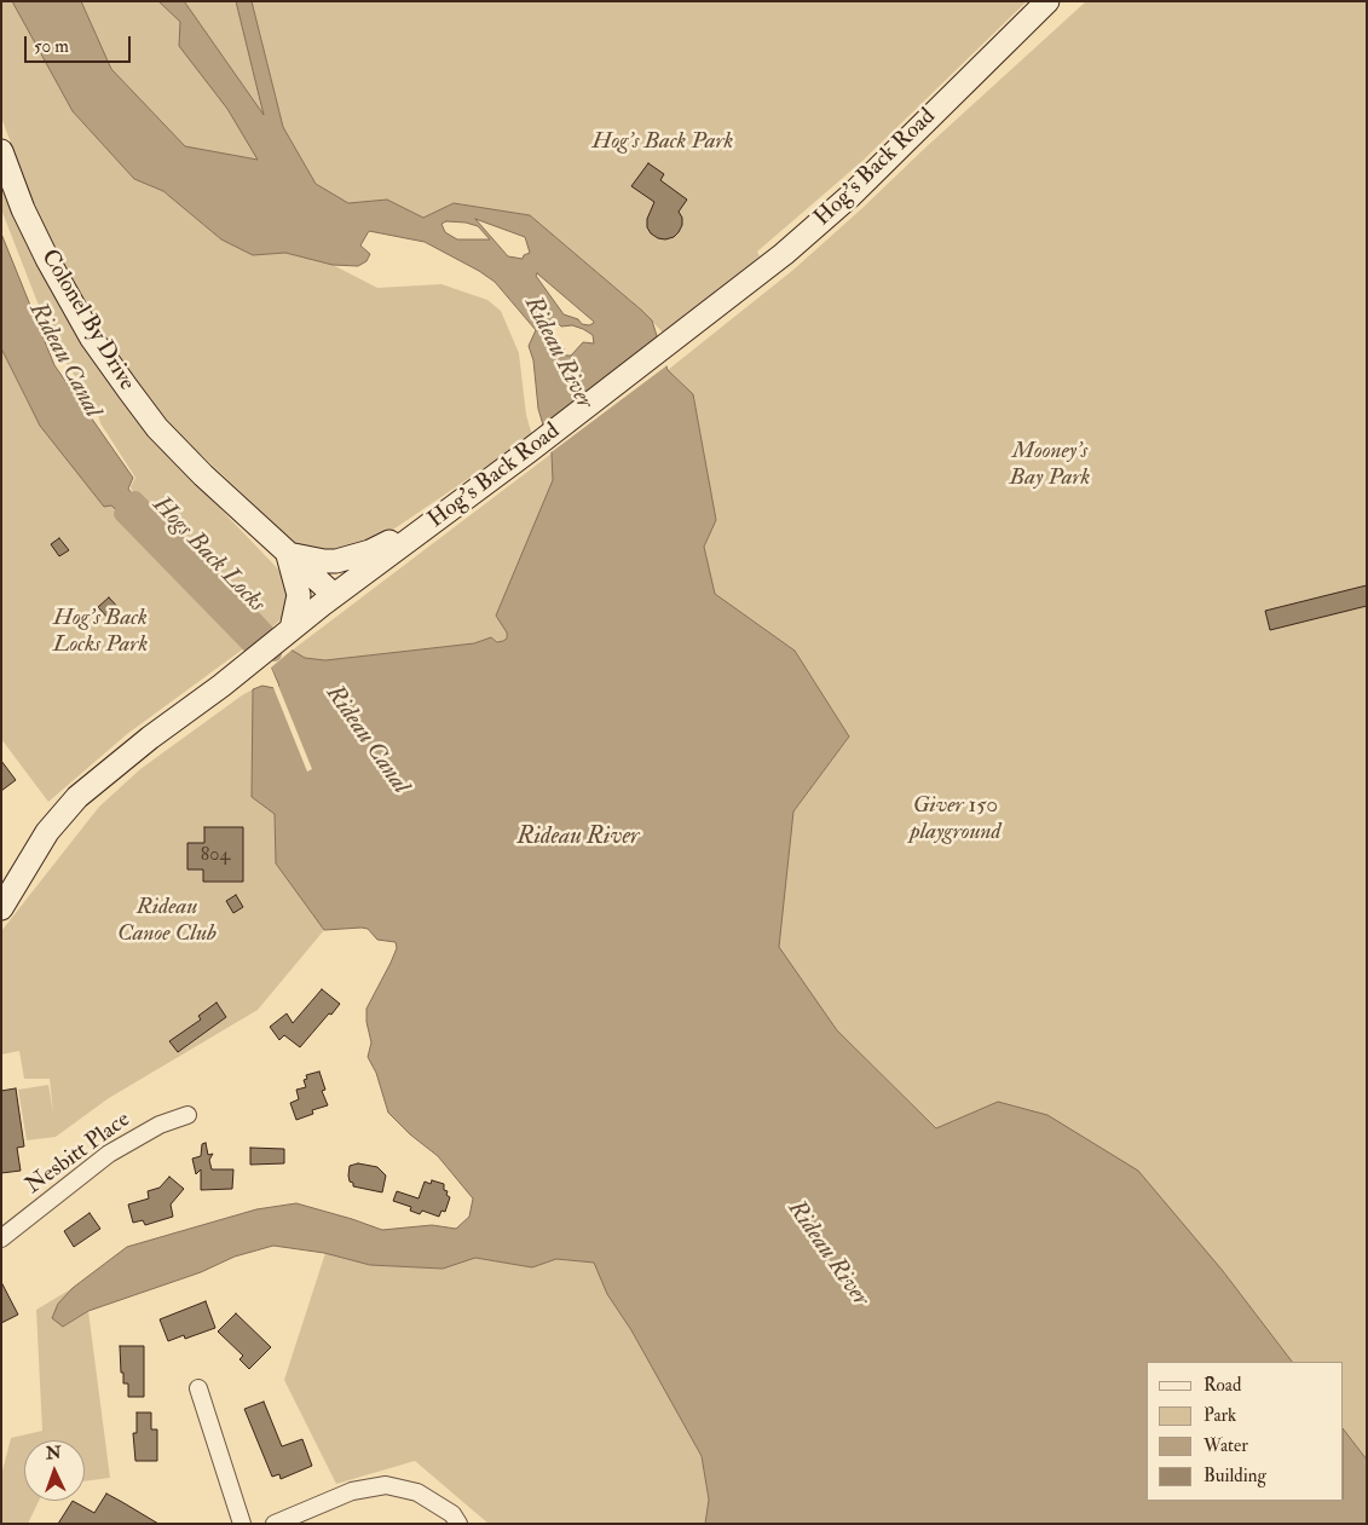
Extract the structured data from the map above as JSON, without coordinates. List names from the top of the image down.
{
  "streets": {
    "main road": ["Hog's Back Road", "Colonel By Drive"],
    "street": ["Nesbitt Place"]
  },
  "crossings": [
    ["Hog's Back Road", "Colonel By Drive"]
  ],
  "water": ["Rideau River", "Rideau Canal", "Hogs Back Locks"],
  "parks": [
    "Hog's Back Park",
    "Mooney's Bay Park",
    "Hog's Back Locks Park",
    "Giver 150 playground",
    "Rideau Canoe Club"
  ],
  "house_numbers": ["804"],
  "legend": [
    "Road",
    "Park",
    "Water",
    "Building"
  ],
  "scale_bar": "50 m",
  "north": "top"
}
